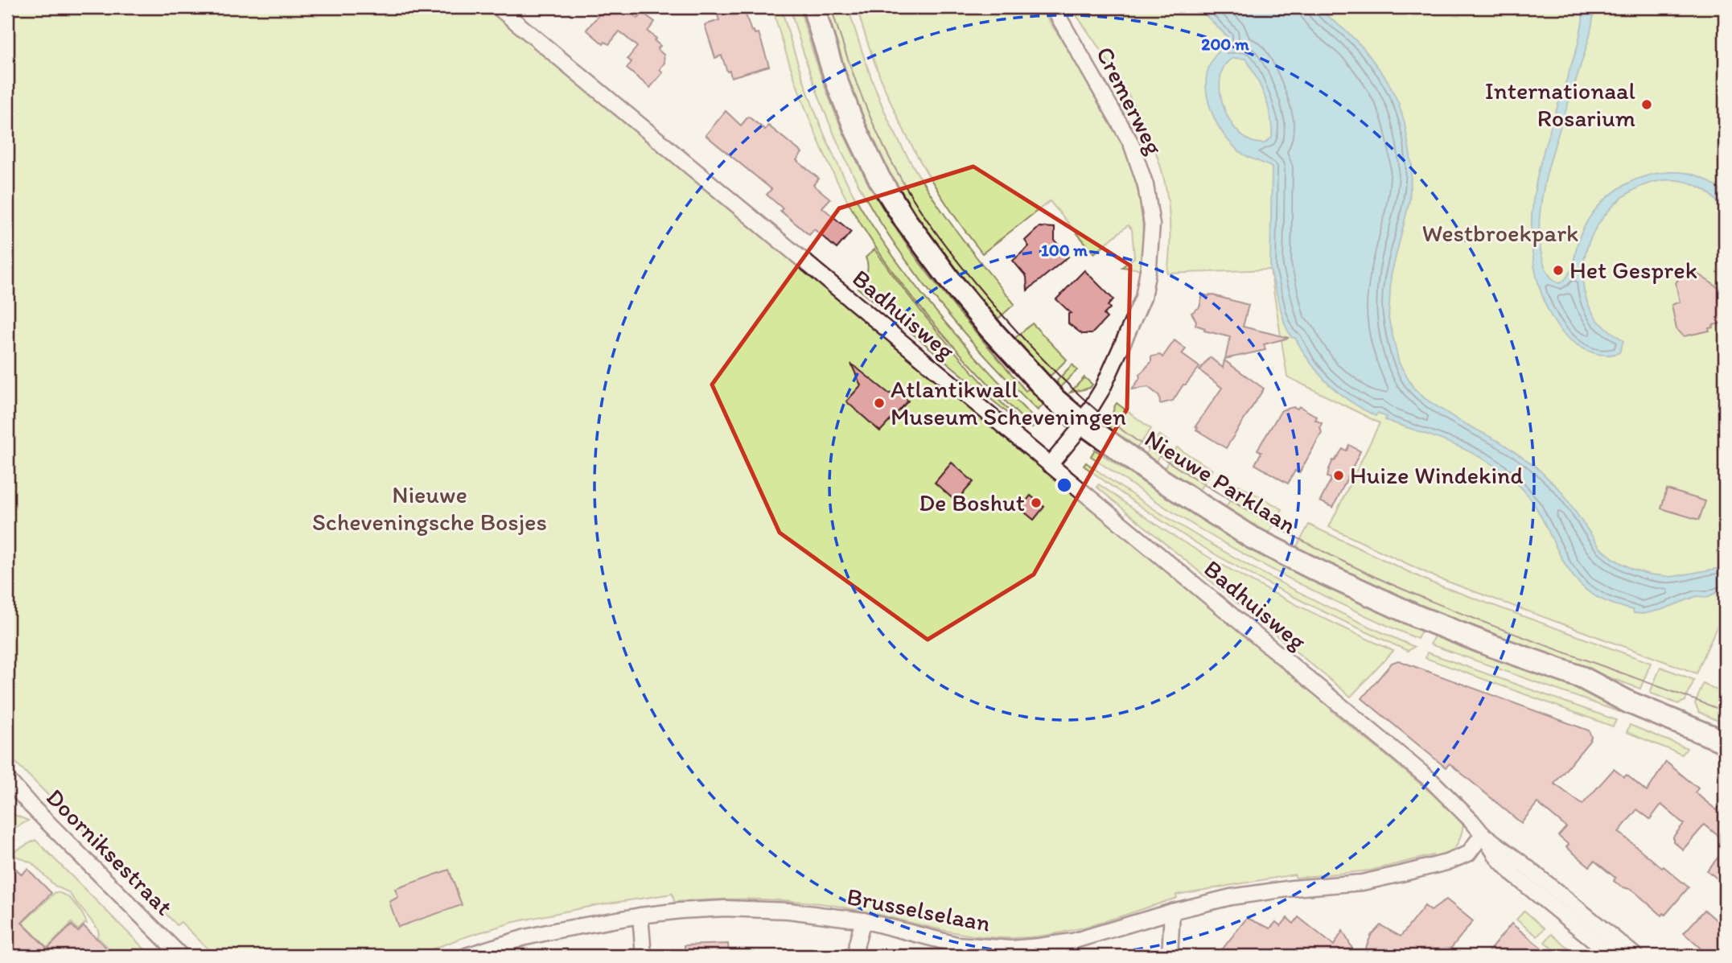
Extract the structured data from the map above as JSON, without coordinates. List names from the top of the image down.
{
  "streets": {
    "main road": ["Nieuwe Parklaan"],
    "street": [
      "Cremerweg",
      "Badhuisweg",
      "Doorniksestraat",
      "Brusselselaan"
    ]
  },
  "crossings": [
    ["Cremerweg", "Badhuisweg"],
    ["Cremerweg", "Nieuwe Parklaan"],
    ["Badhuisweg", "Brusselselaan"]
  ],
  "parks": ["Westbroekpark", "Nieuwe Scheveningsche Bosjes"],
  "places": [
    "Internationaal Rosarium",
    "Het Gesprek",
    "Atlantikwall Museum Scheveningen",
    "Huize Windekind",
    "De Boshut"
  ],
  "rings": ["200 m", "100 m"]
}
